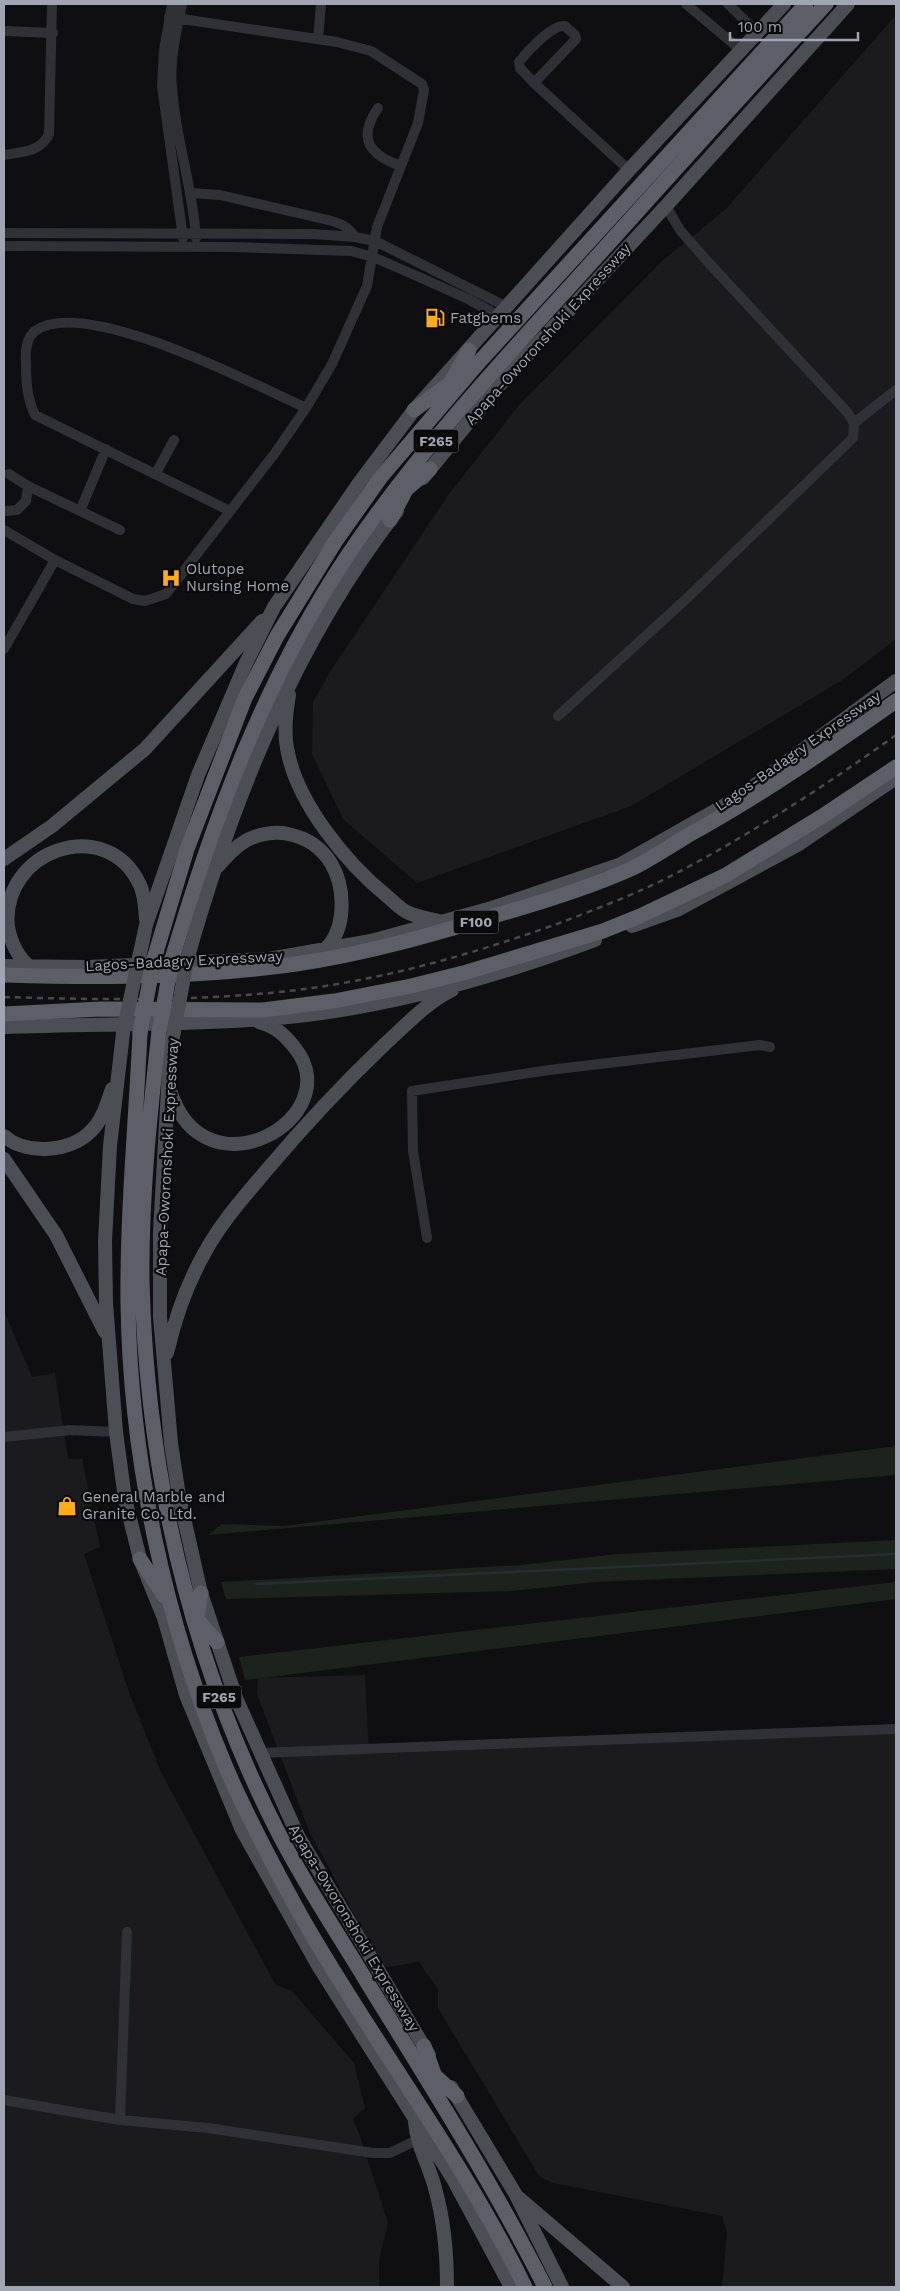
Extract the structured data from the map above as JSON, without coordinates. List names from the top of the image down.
{
  "streets": {
    "highway": [
      "Apapa-Oworonshoki Expressway",
      "F265",
      "Lagos-Badagry Expressway",
      "F100"
    ]
  },
  "places": {
    "fuel station": ["Fatgbems"],
    "hospital": ["Olutope Nursing Home"],
    "shop": ["General Marble and Granite Co. Ltd."]
  },
  "scale_bar": "100 m"
}
